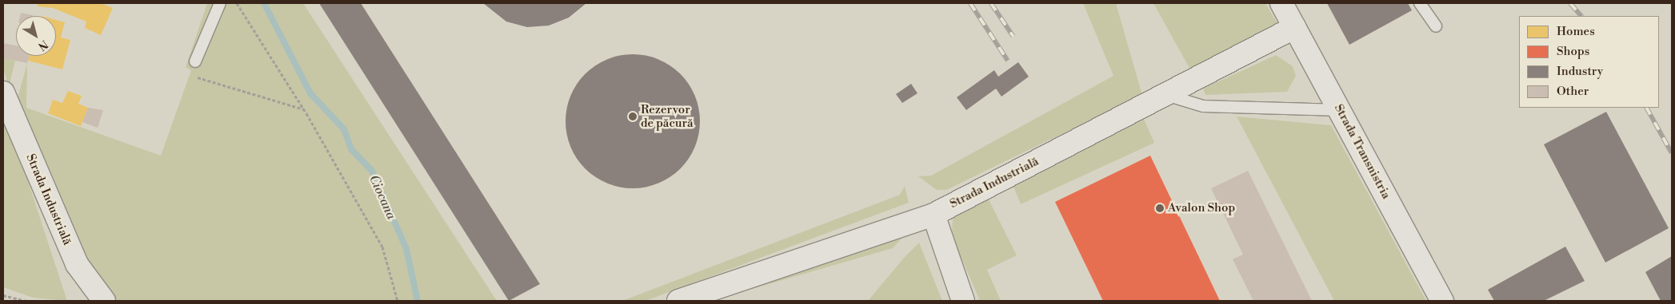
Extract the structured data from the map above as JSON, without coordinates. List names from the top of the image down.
{
  "streets": {
    "street": ["Strada Transnistria", "Strada Industrială"]
  },
  "crossings": [
    ["Strada Transnistria", "Strada Industrială"]
  ],
  "water": ["Ciocana"],
  "places": ["Rezervor de păcură", "Avalon Shop"],
  "legend": [
    "Homes",
    "Shops",
    "Industry",
    "Other"
  ],
  "north": "bottom right"
}
